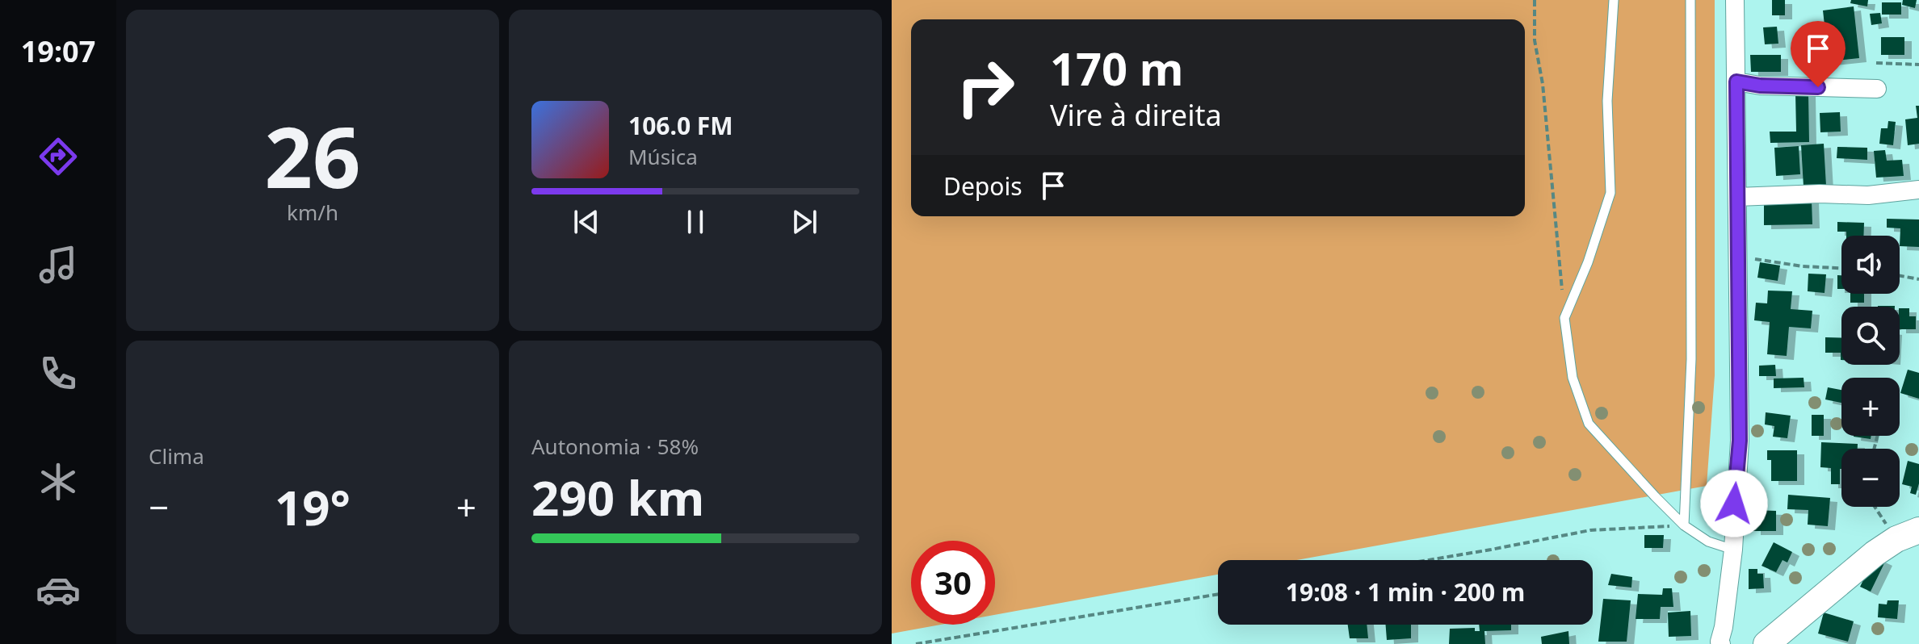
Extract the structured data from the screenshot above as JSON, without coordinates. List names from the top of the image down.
{
  "page": {
    "tabs": "19:07",
    "tile": [
      ["26", "km/h"],
      "Clima",
      ["Autonomia · 58%", "290 km"]
    ],
    "turn": ["170 m", "Vire à direita"],
    "song": ["106.0 FM", "Música"],
    "then": "Depois",
    "map_buttons": ["+", "−"],
    "heat": ["−", "19°", "+"],
    "limit": "30",
    "trip": "19:08 · 1 min · 200 m"
  }
}
